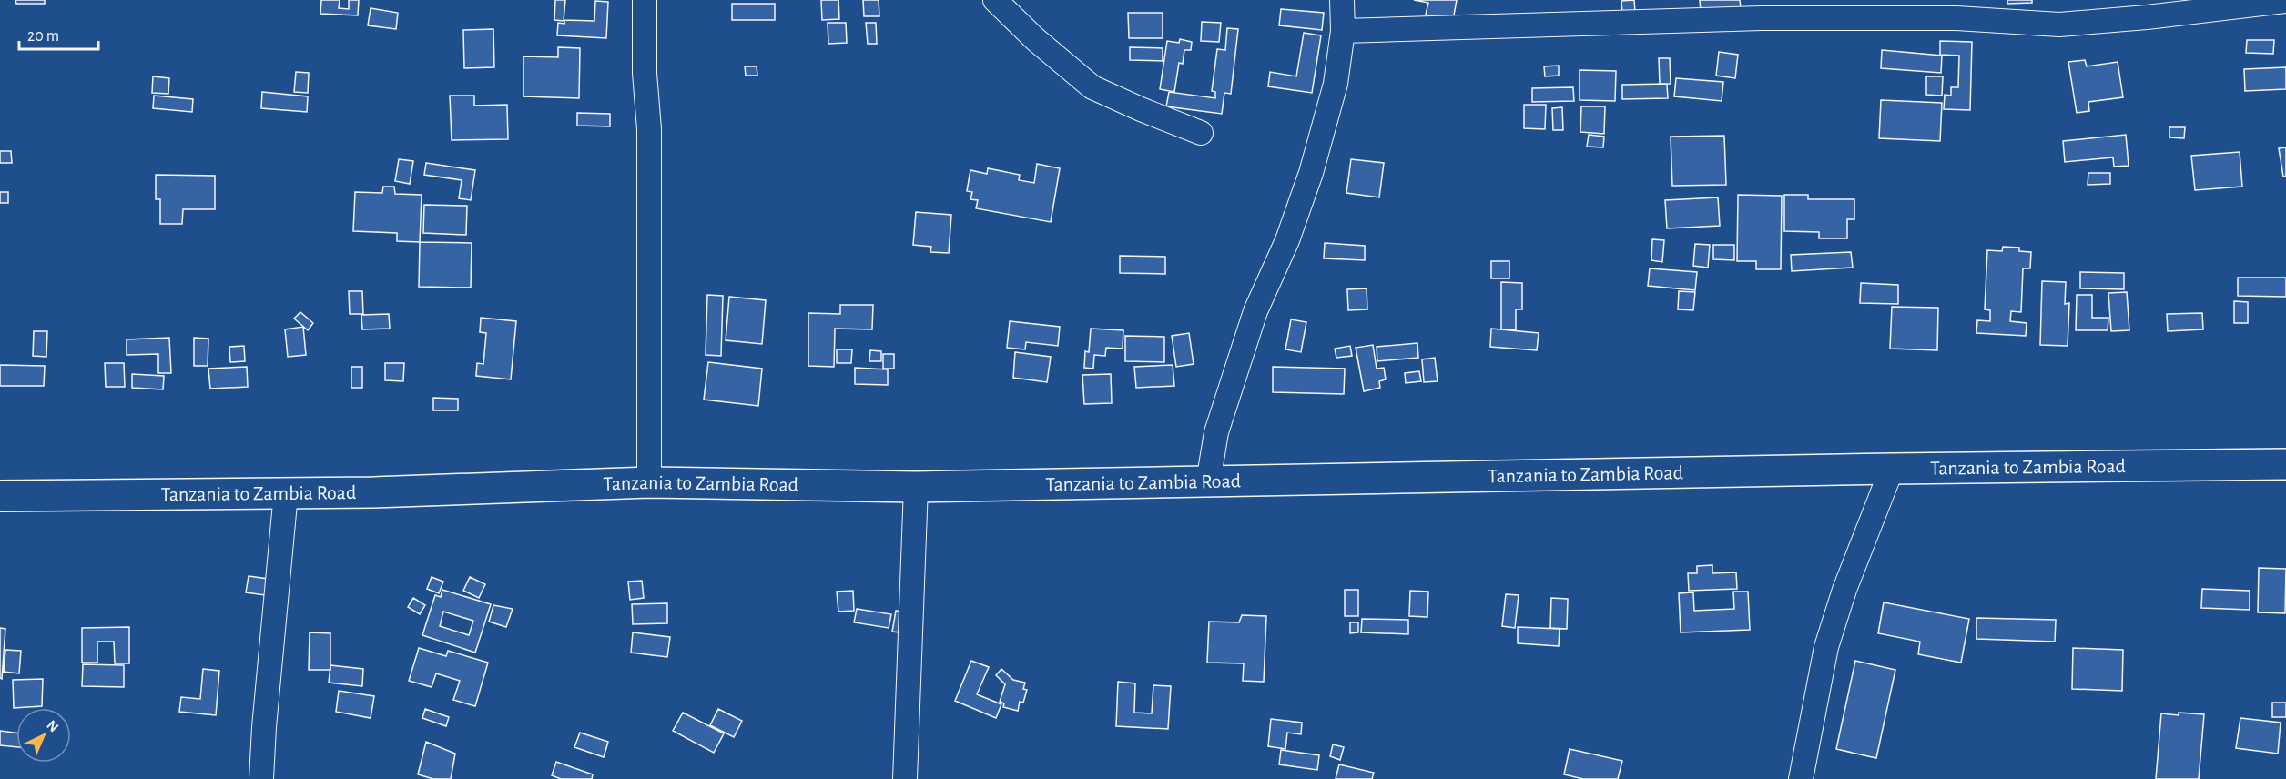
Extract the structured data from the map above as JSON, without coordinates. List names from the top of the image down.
{
  "streets": {
    "highway": ["Tanzania to Zambia Road"]
  },
  "scale_bar": "20 m",
  "north": "top right"
}
